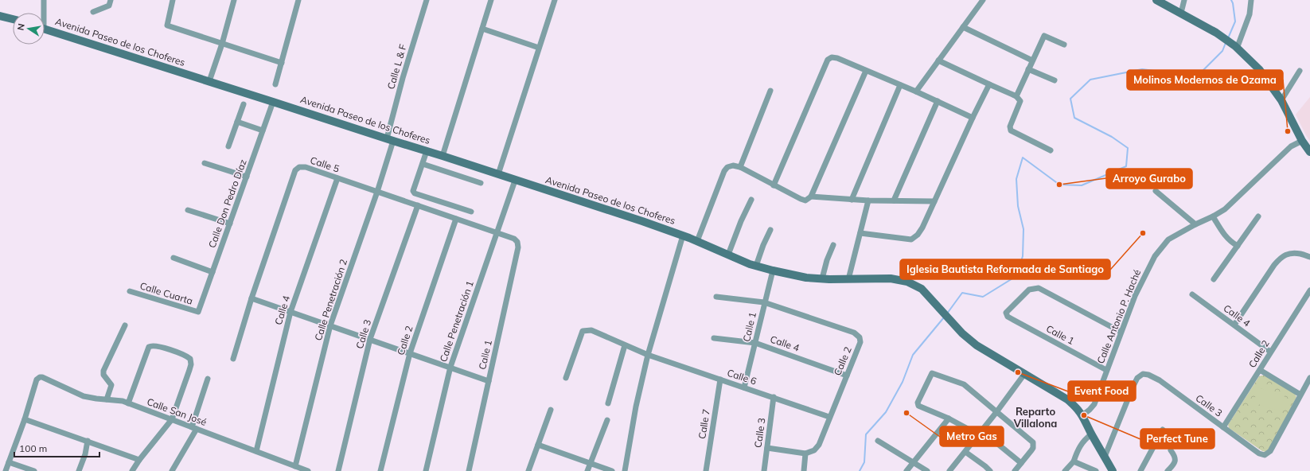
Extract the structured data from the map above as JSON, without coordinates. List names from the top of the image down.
{
  "streets": {
    "street": [
      "Avenida Paseo de los Choferes",
      "Calle L & F",
      "Calle 5",
      "Calle Don Pedro Díaz",
      "Calle Cuarta",
      "Calle Penetración 2",
      "Calle 4",
      "Calle Antonio P. Haché",
      "Calle Penetración 1",
      "Calle 1",
      "Calle 3",
      "Calle 2",
      "Calle 6",
      "Calle San José",
      "Calle 7"
    ]
  },
  "crossings": [
    ["Avenida Paseo de los Choferes", "Calle L & F"],
    ["Avenida Paseo de los Choferes", "Calle Don Pedro Díaz"],
    ["Avenida Paseo de los Choferes", "Calle Penetración 2"],
    ["Avenida Paseo de los Choferes", "Calle Antonio P. Haché"],
    ["Avenida Paseo de los Choferes", "Calle Penetración 1"],
    ["Avenida Paseo de los Choferes", "Calle 1"],
    ["Avenida Paseo de los Choferes", "Calle 3"],
    ["Calle L & F", "Calle Penetración 2"],
    ["Calle 5", "Calle Penetración 2"],
    ["Calle 5", "Calle 4"],
    ["Calle 5", "Calle Penetración 1"],
    ["Calle 5", "Calle 1"],
    ["Calle 5", "Calle 3"],
    ["Calle 5", "Calle 2"],
    ["Calle Don Pedro Díaz", "Calle Cuarta"],
    ["Calle Penetración 2", "Calle San José"],
    ["Calle 4", "Calle 1"],
    ["Calle 4", "Calle 2"],
    ["Calle 4", "Calle San José"],
    ["Calle Antonio P. Haché", "Calle 1"],
    ["Calle 1", "Calle 2"],
    ["Calle 1", "Calle 6"],
    ["Calle 3", "Calle 2"],
    ["Calle 3", "Calle 6"],
    ["Calle 2", "Calle 6"],
    ["Calle 6", "Calle 7"]
  ],
  "districts": ["Reparto Villalona"],
  "places": [
    "Molinos Modernos de Ozama",
    "Arroyo Gurabo",
    "Iglesia Bautista Reformada de Santiago",
    "Event Food",
    "Metro Gas",
    "Perfect Tune"
  ],
  "scale_bar": "100 m",
  "north": "left"
}
